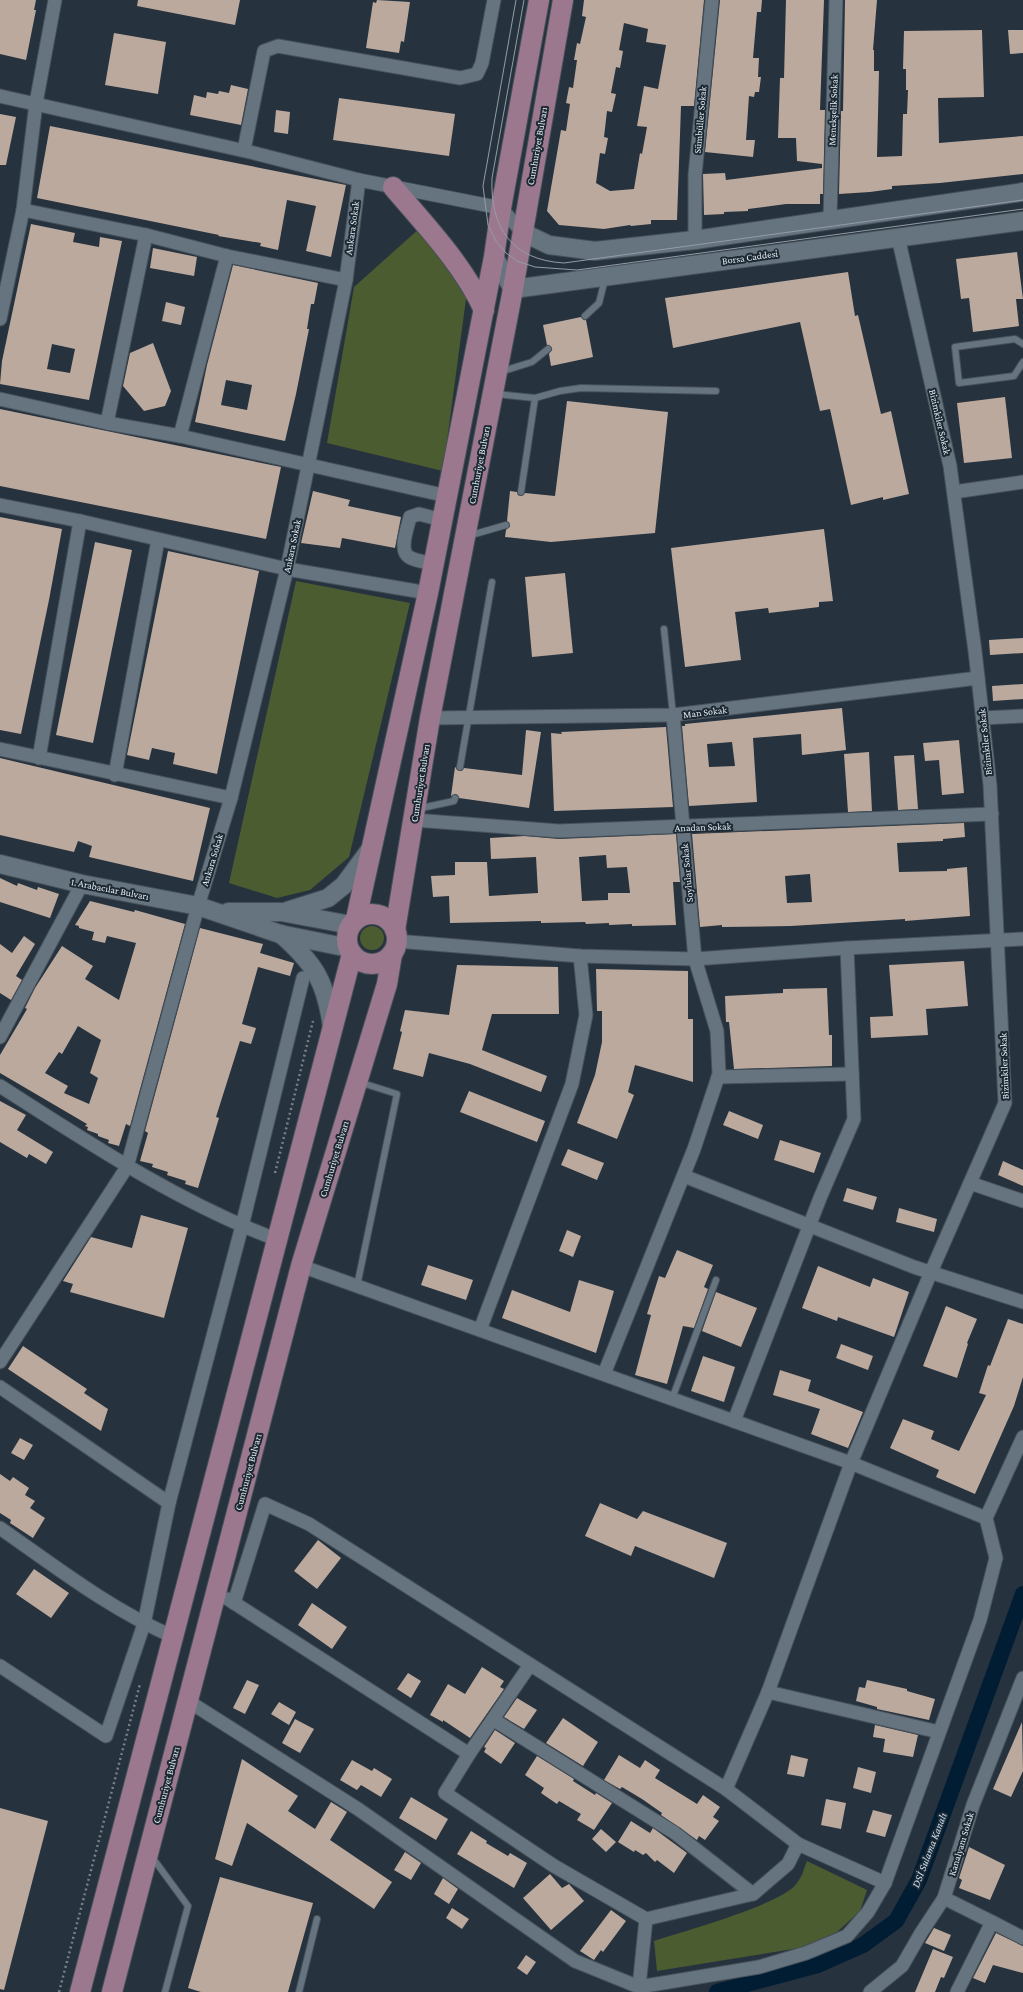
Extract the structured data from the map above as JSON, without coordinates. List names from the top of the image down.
{
  "streets": {
    "main road": ["Cumhuriyet Bulvarı", "Borsa Caddesi", "1. Arabacılar Bulvarı"],
    "street": [
      "Menekşelik Sokak",
      "Sümbüller Sokak",
      "Ankara Sokak",
      "Bizimkiler Sokak",
      "Man Sokak",
      "Anadan Sokak",
      "Soylular Sokak",
      "Kanalyanı Sokak"
    ]
  },
  "crossings": [
    ["Cumhuriyet Bulvarı", "Borsa Caddesi"],
    ["Cumhuriyet Bulvarı", "Man Sokak"],
    ["Cumhuriyet Bulvarı", "Anadan Sokak"],
    ["Cumhuriyet Bulvarı", "1. Arabacılar Bulvarı"],
    ["Ankara Sokak", "1. Arabacılar Bulvarı"],
    ["Borsa Caddesi", "Bizimkiler Sokak"],
    ["Bizimkiler Sokak", "Man Sokak"],
    ["Bizimkiler Sokak", "Anadan Sokak"],
    ["Man Sokak", "Soylular Sokak"],
    ["Anadan Sokak", "Soylular Sokak"]
  ],
  "water": ["DSİ Sulama Kanalı"]
}
